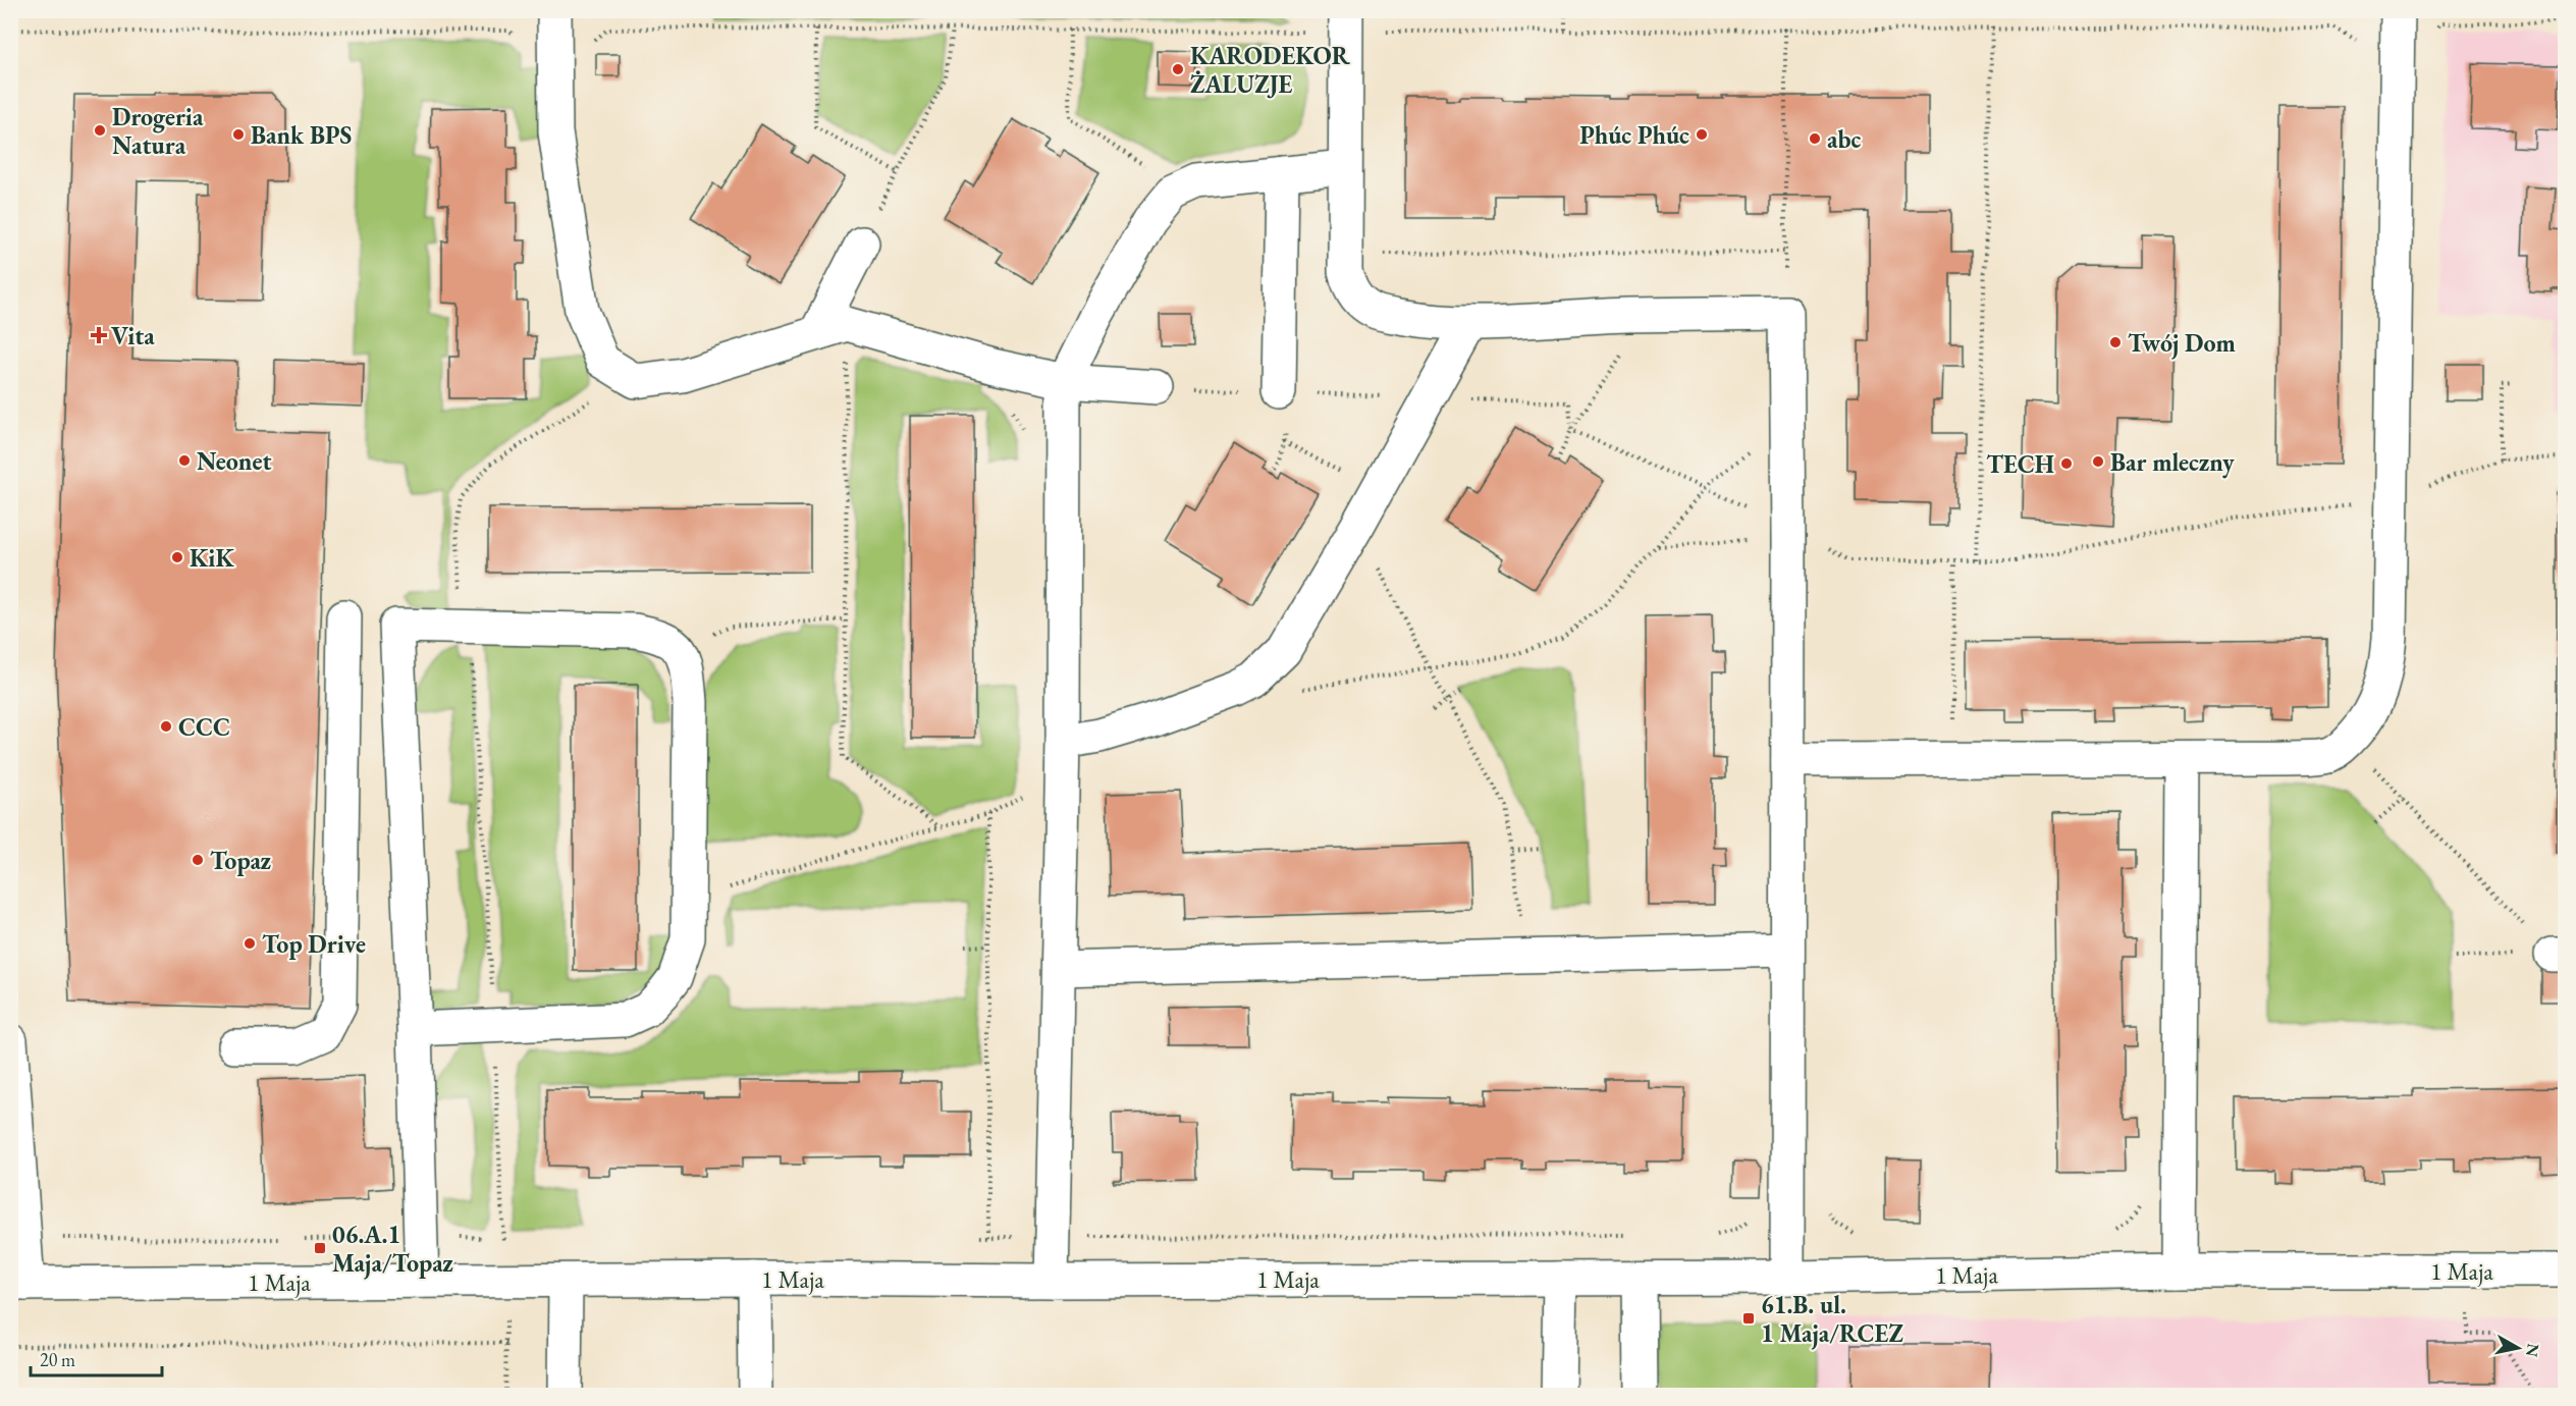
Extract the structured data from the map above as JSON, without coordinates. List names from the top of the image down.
{
  "streets": {
    "street": ["1 Maja"]
  },
  "places": {
    "other": [
      "KARODEKOR ŻALUZJE",
      "Drogeria Natura",
      "Bank BPS",
      "Phúc Phúc",
      "abc",
      "Twój Dom",
      "Neonet",
      "Bar mleczny",
      "TECH",
      "KiK",
      "CCC",
      "Topaz",
      "Top Drive"
    ],
    "health": ["Vita"],
    "transit": ["06.A.1 Maja/Topaz", "61.B. ul. 1 Maja/RCEZ"]
  },
  "scale_bar": "20 m",
  "north": "right"
}
